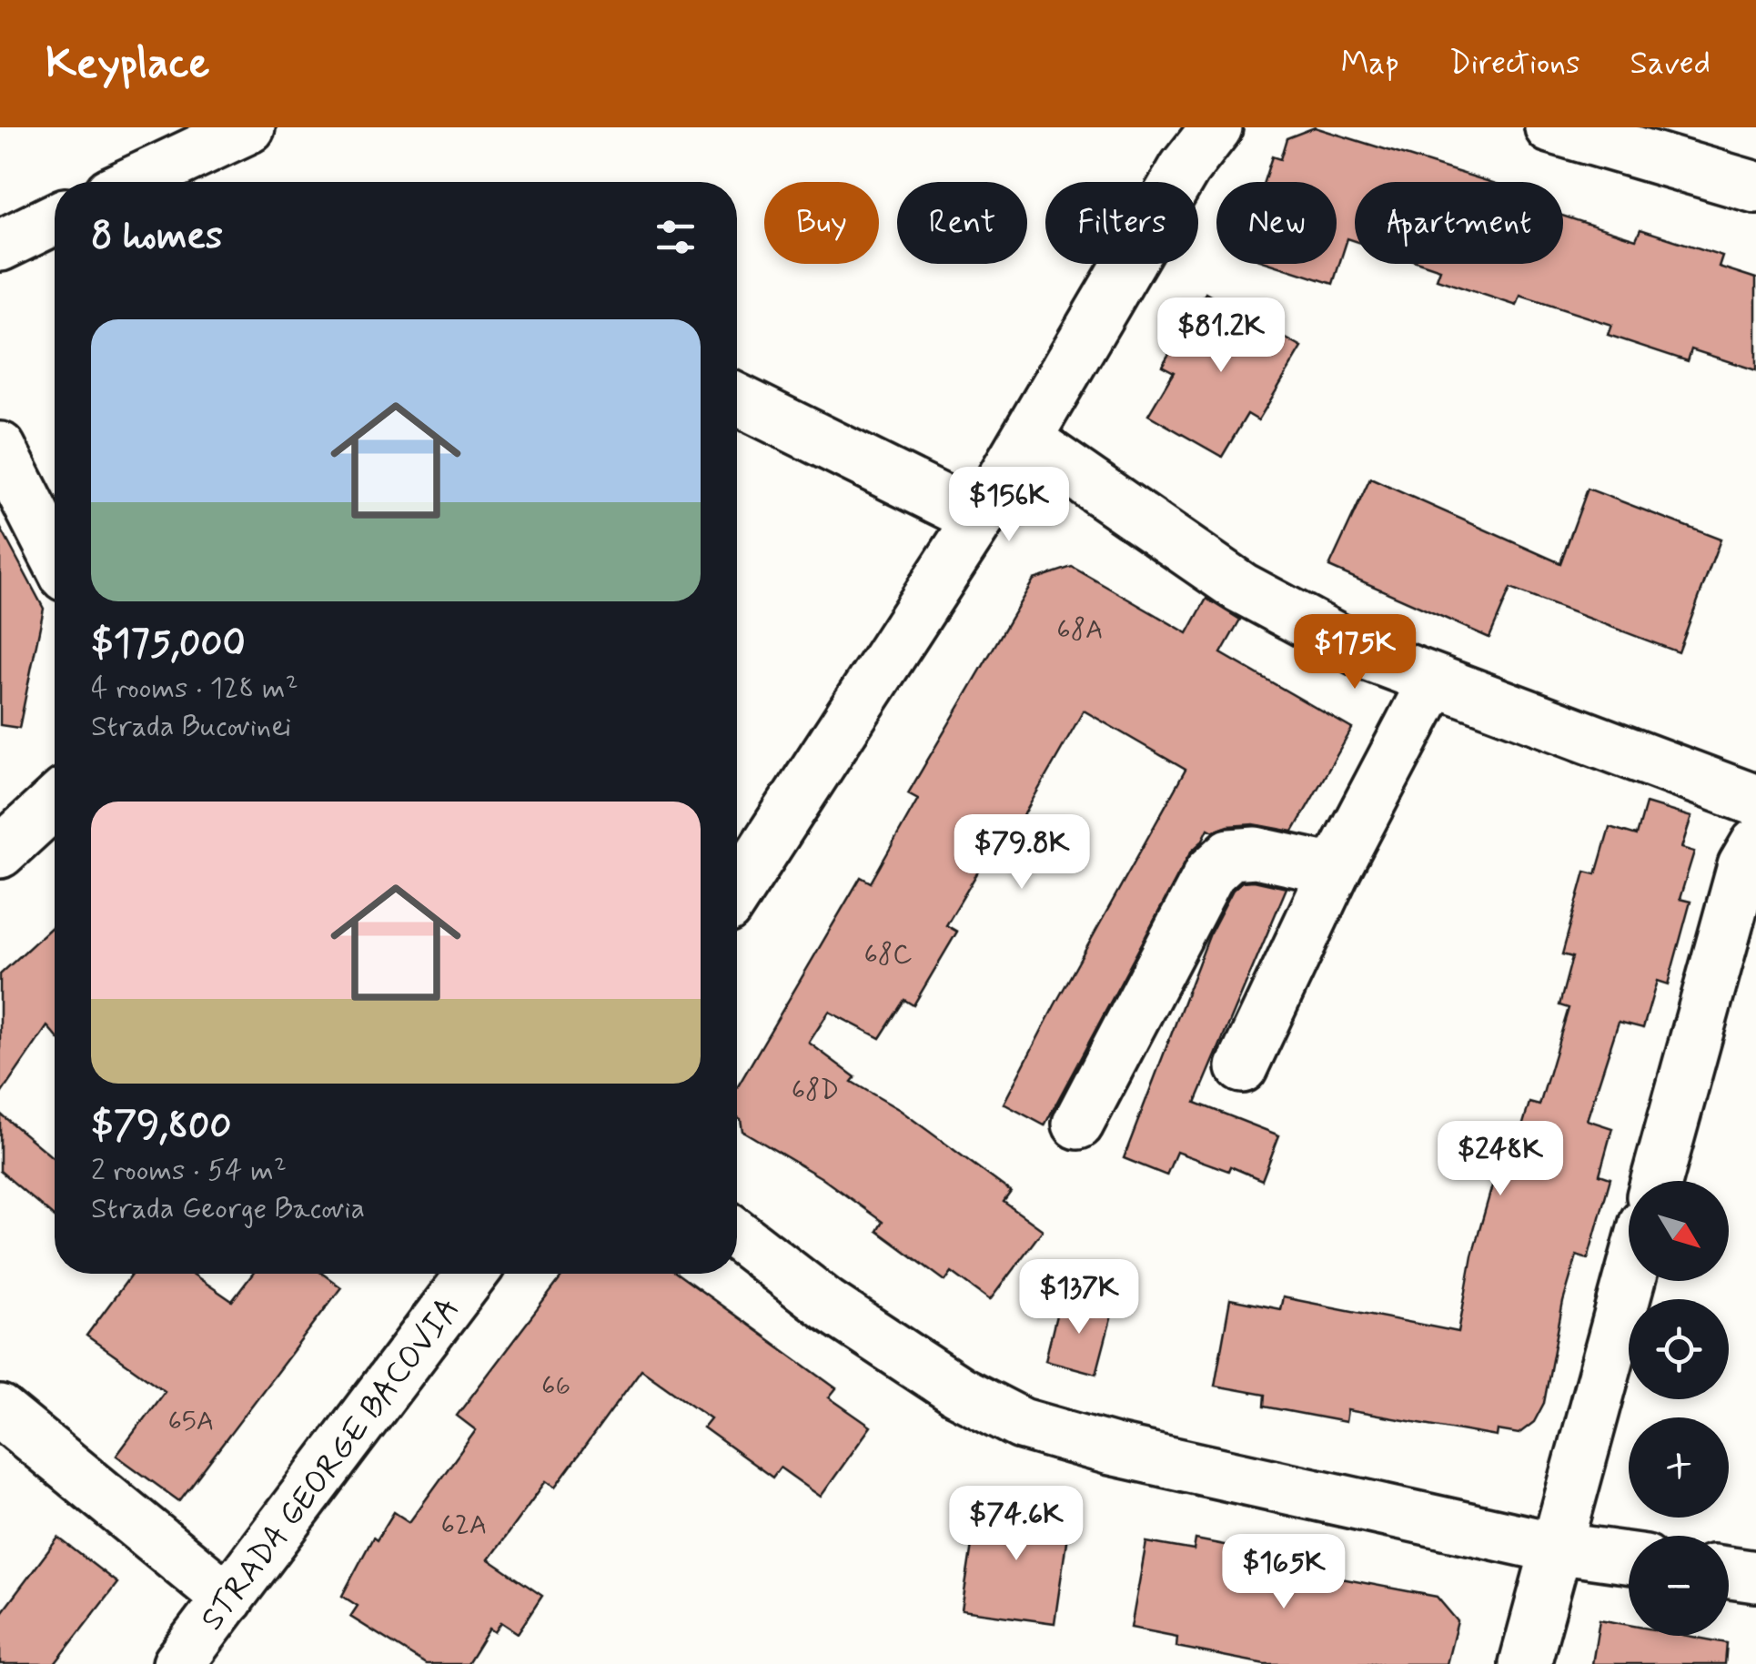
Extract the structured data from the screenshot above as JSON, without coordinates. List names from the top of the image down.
{
  "streets": {
    "street": ["STRADA GEORGE BACOVIA"]
  },
  "house_numbers": [
    "68A",
    "68C",
    "68D",
    "66",
    "65A",
    "62A"
  ],
  "north": "bottom right",
  "page": {
    "header": "Keyplace",
    "nav": ["Map", "Directions", "Saved"],
    "chip": [
      "Buy",
      "Rent",
      "Filters",
      "New",
      "Apartment"
    ],
    "heading": "8 homes",
    "list": [
      {
        "name": "$175,000",
        "note": "4 rooms · 128 m² · Strada Bucovinei"
      },
      {
        "name": "$79,800",
        "note": "2 rooms · 54 m² · Strada George Bacovia"
      }
    ],
    "price": [
      "$81.2K",
      "$156K",
      "$175K",
      "$79.8K",
      "$248K",
      "$137K",
      "$74.6K",
      "$165K"
    ],
    "map_buttons": ["+", "−"]
  }
}
